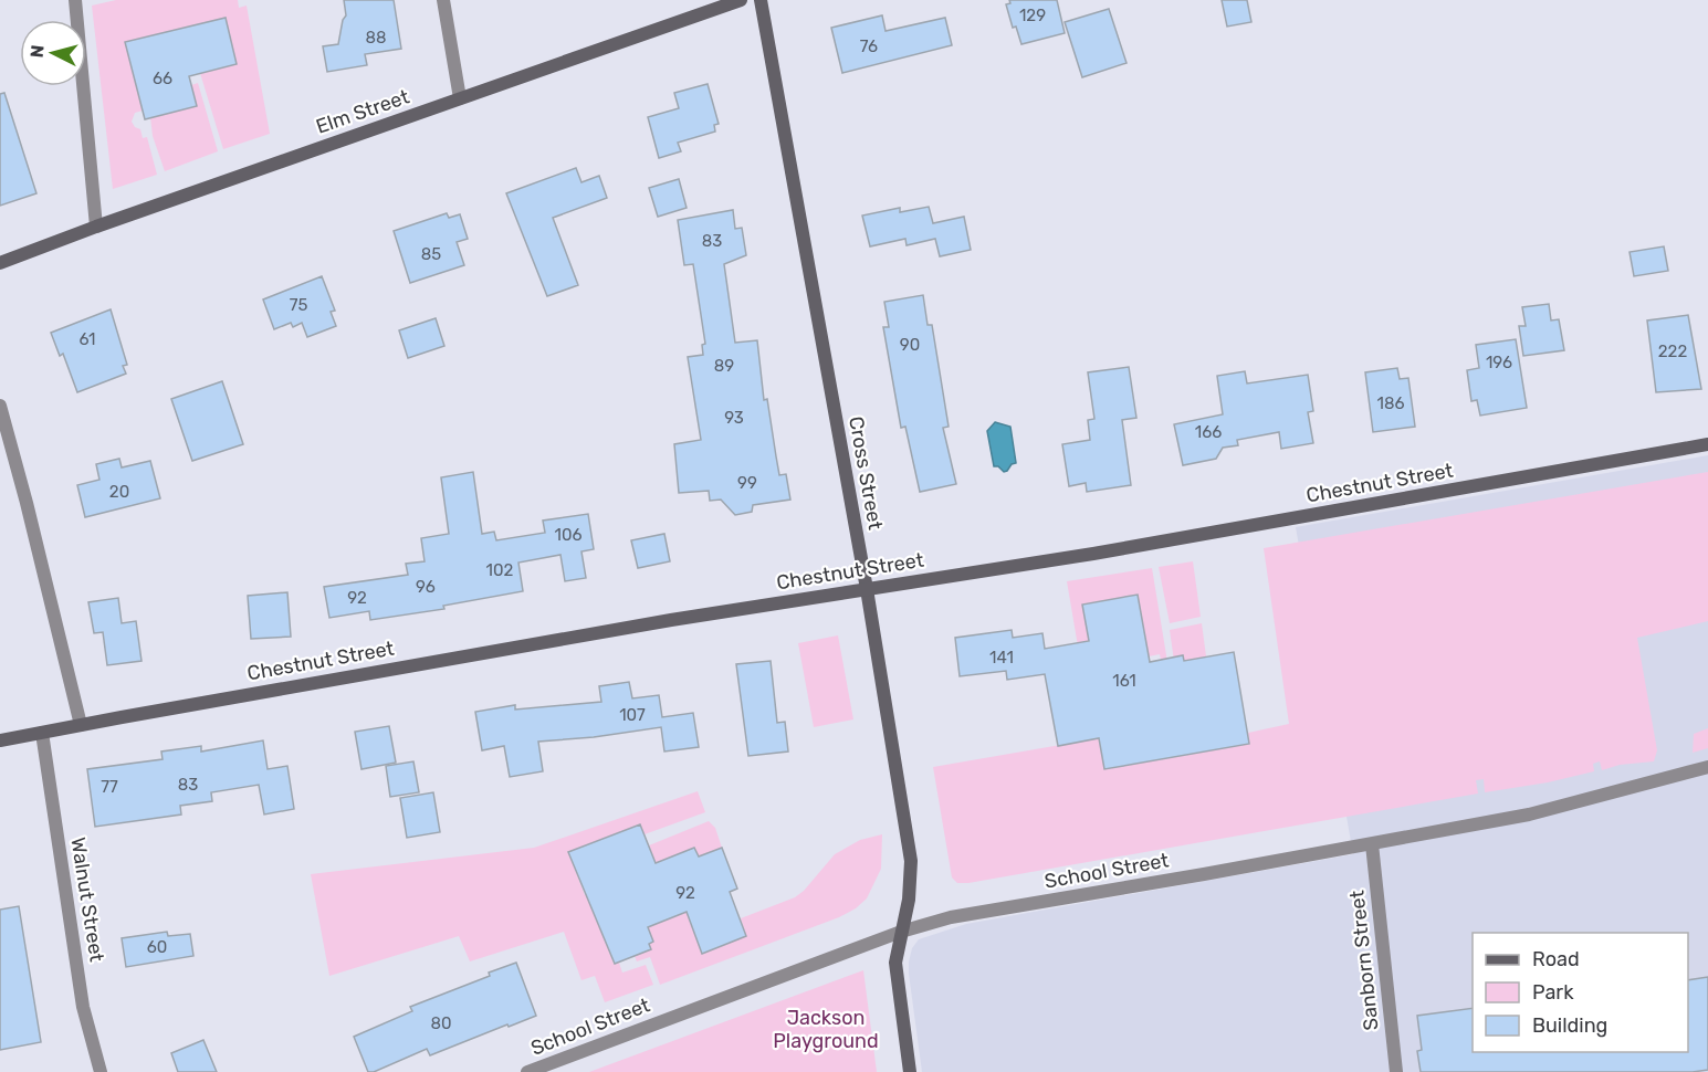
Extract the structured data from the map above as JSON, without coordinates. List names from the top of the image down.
{
  "streets": {
    "street": [
      "Elm Street",
      "Cross Street",
      "Chestnut Street",
      "School Street",
      "Walnut Street",
      "Sanborn Street"
    ]
  },
  "crossings": [
    ["Cross Street", "Chestnut Street"],
    ["Cross Street", "School Street"],
    ["Chestnut Street", "Walnut Street"],
    ["School Street", "Sanborn Street"]
  ],
  "parks": ["Jackson Playground"],
  "house_numbers": [
    "129",
    "88",
    "76",
    "66",
    "83",
    "85",
    "75",
    "61",
    "90",
    "222",
    "196",
    "89",
    "186",
    "93",
    "166",
    "99",
    "20",
    "106",
    "102",
    "96",
    "92",
    "141",
    "161",
    "107",
    "83",
    "77",
    "92",
    "60",
    "80"
  ],
  "legend": ["Road", "Park", "Building"],
  "north": "left"
}
